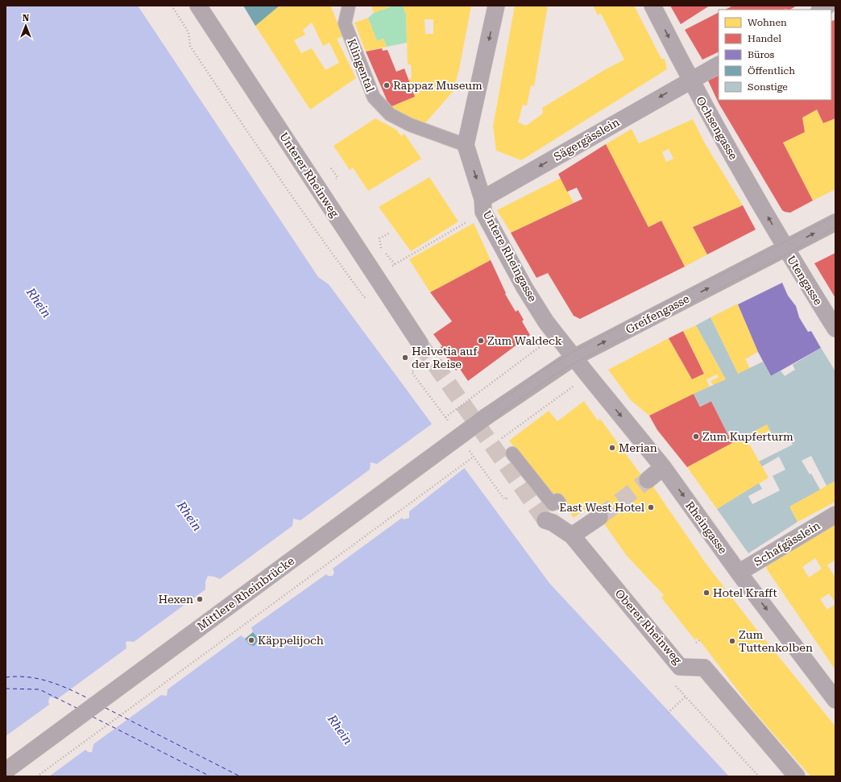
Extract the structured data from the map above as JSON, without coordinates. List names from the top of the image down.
{
  "streets": {
    "street": [
      "Klingental",
      "Ochsengasse",
      "Sägergässlein",
      "Unterer Rheinweg",
      "Untere Rheingasse",
      "Utengasse",
      "Greifengasse",
      "Rheingasse",
      "Schafgässlein",
      "Mittlere Rheinbrücke",
      "Oberer Rheinweg"
    ]
  },
  "crossings": [
    ["Klingental", "Untere Rheingasse"],
    ["Ochsengasse", "Sägergässlein"],
    ["Ochsengasse", "Utengasse"],
    ["Ochsengasse", "Greifengasse"],
    ["Sägergässlein", "Untere Rheingasse"],
    ["Untere Rheingasse", "Greifengasse"],
    ["Untere Rheingasse", "Rheingasse"],
    ["Utengasse", "Greifengasse"],
    ["Greifengasse", "Rheingasse"],
    ["Greifengasse", "Mittlere Rheinbrücke"],
    ["Rheingasse", "Schafgässlein"]
  ],
  "one_way": ["Sägergässlein", "Greifengasse", "Rheingasse"],
  "water": ["Rhein"],
  "places": [
    "Rappaz Museum",
    "Zum Waldeck",
    "Helvetia auf der Reise",
    "Zum Kupferturm",
    "Merian",
    "East West Hotel",
    "Hotel Krafft",
    "Hexen",
    "Käppelijoch",
    "Zum Tuttenkolben"
  ],
  "legend": [
    "Wohnen",
    "Handel",
    "Büros",
    "Öffentlich",
    "Sonstige"
  ],
  "north": "top"
}
